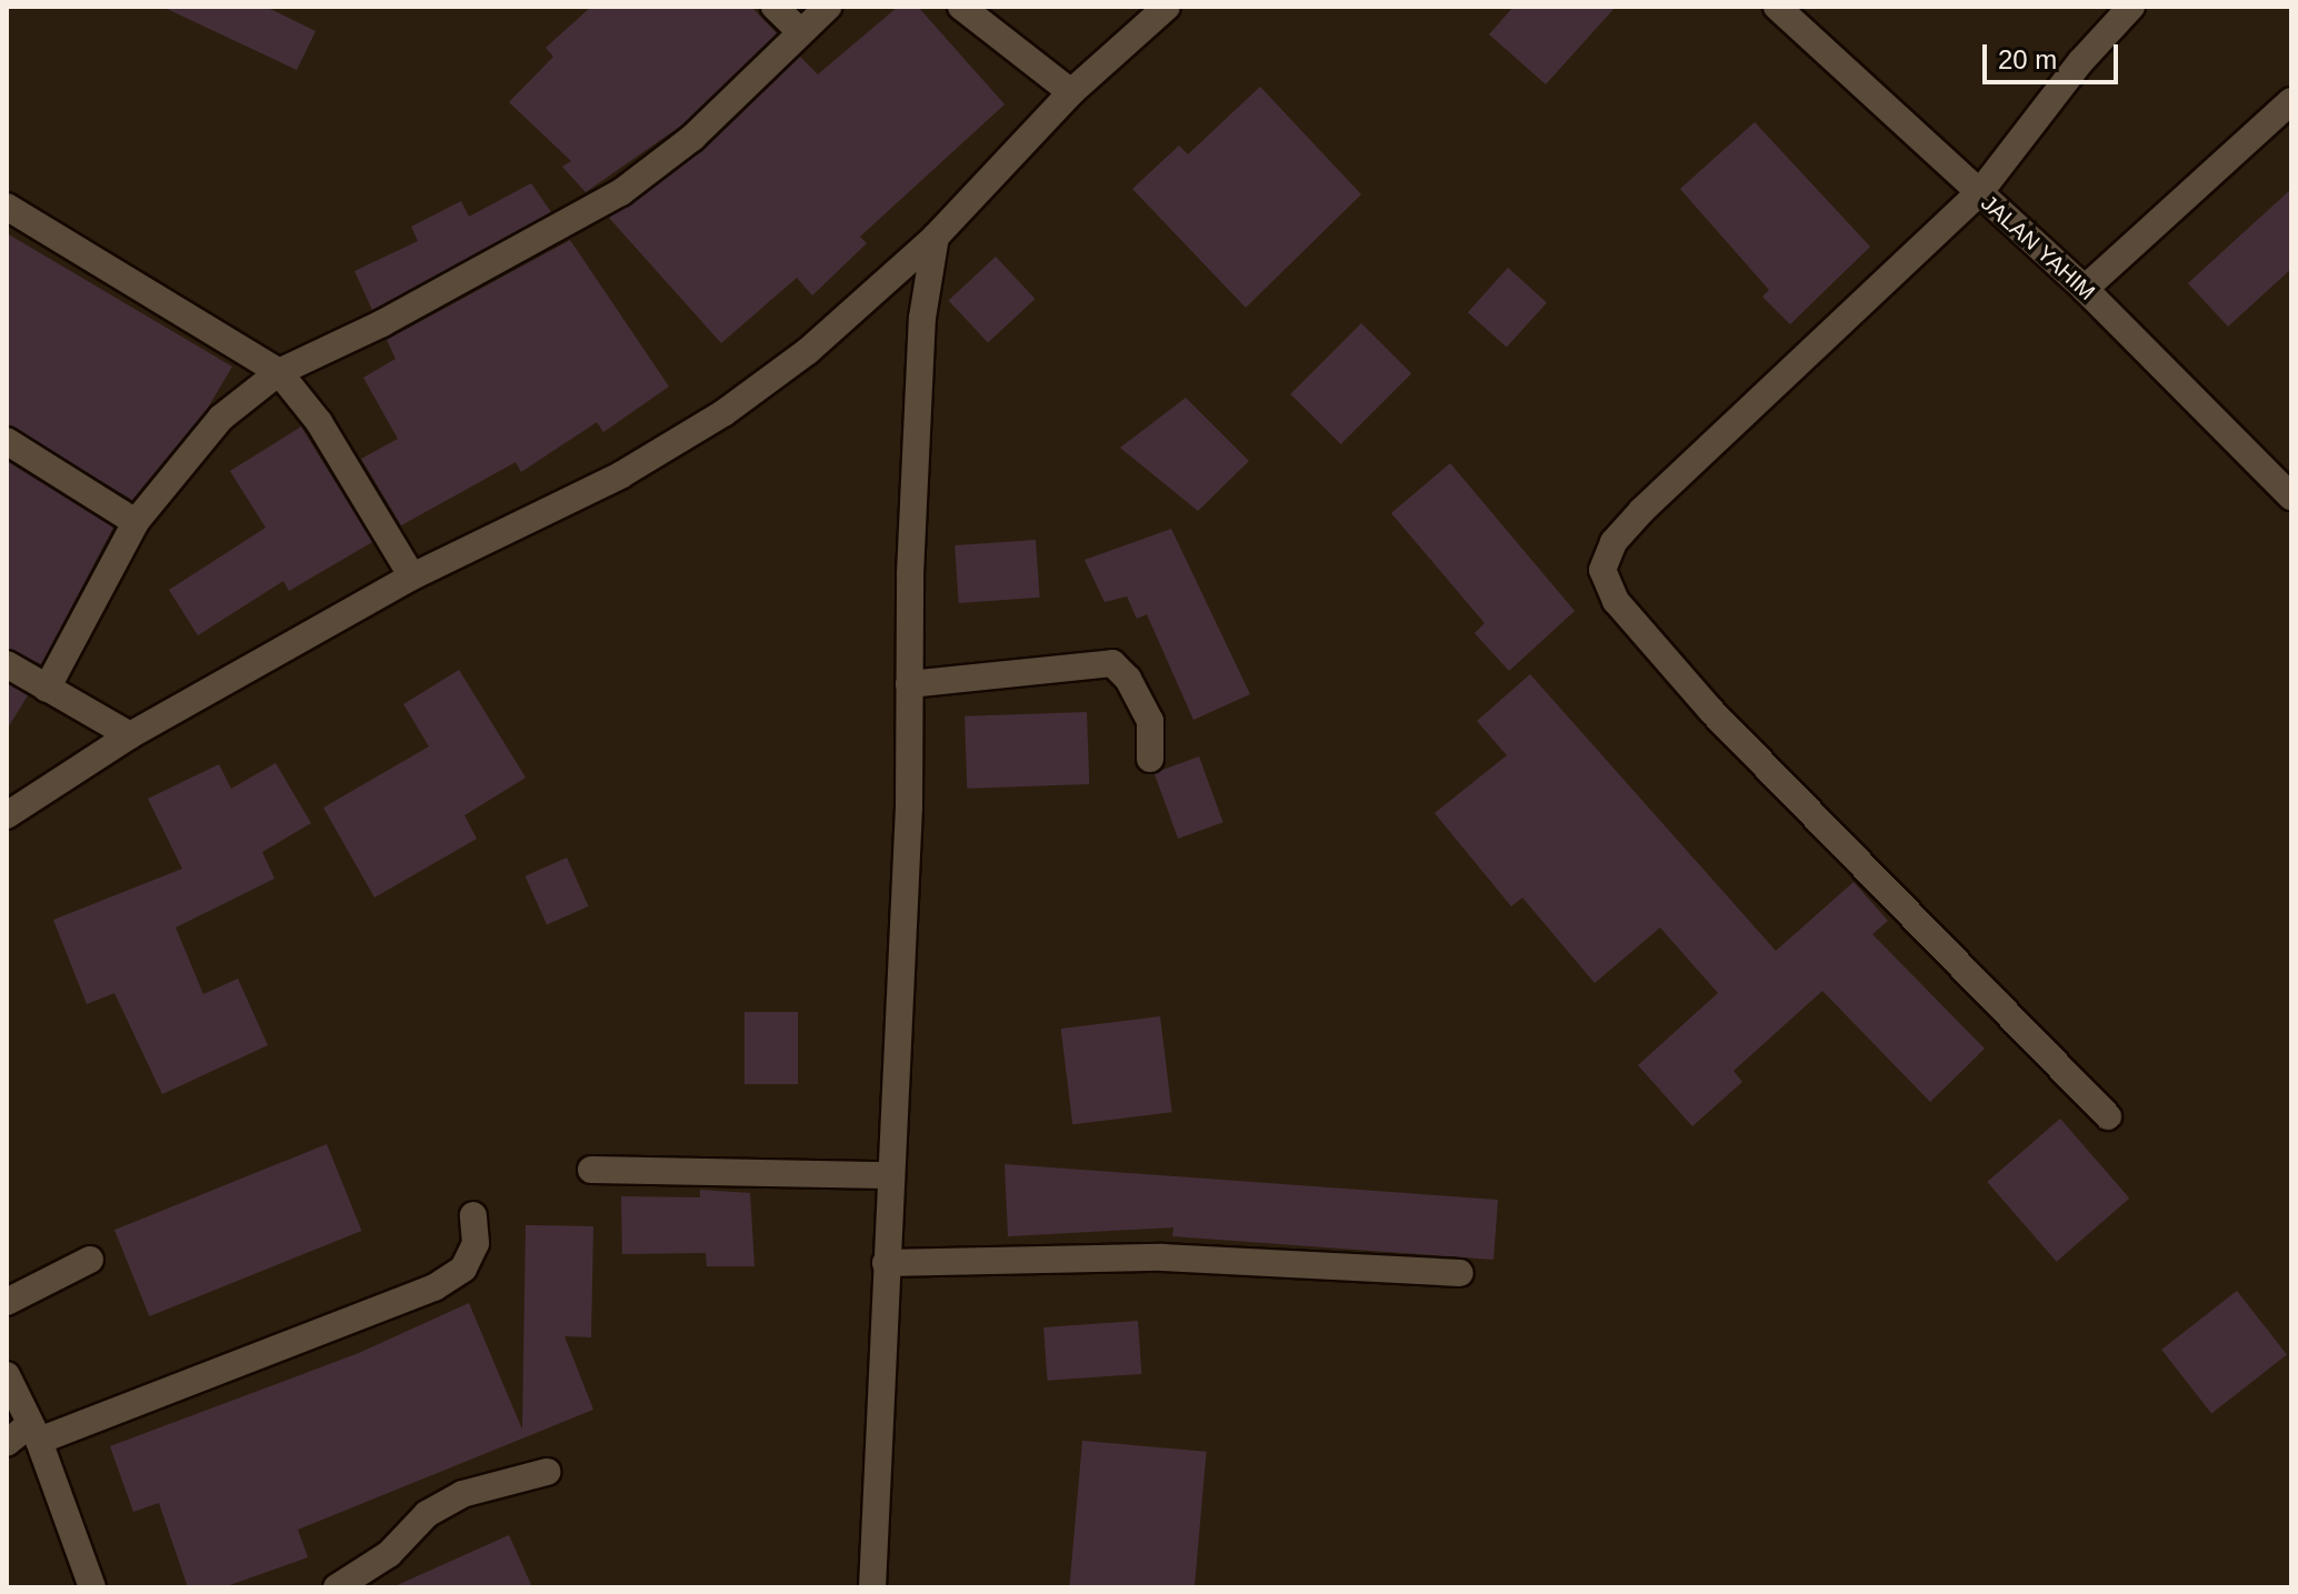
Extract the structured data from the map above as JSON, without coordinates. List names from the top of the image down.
{
  "streets": {
    "street": ["JALAN YAHIM"]
  },
  "scale_bar": "20 m"
}
